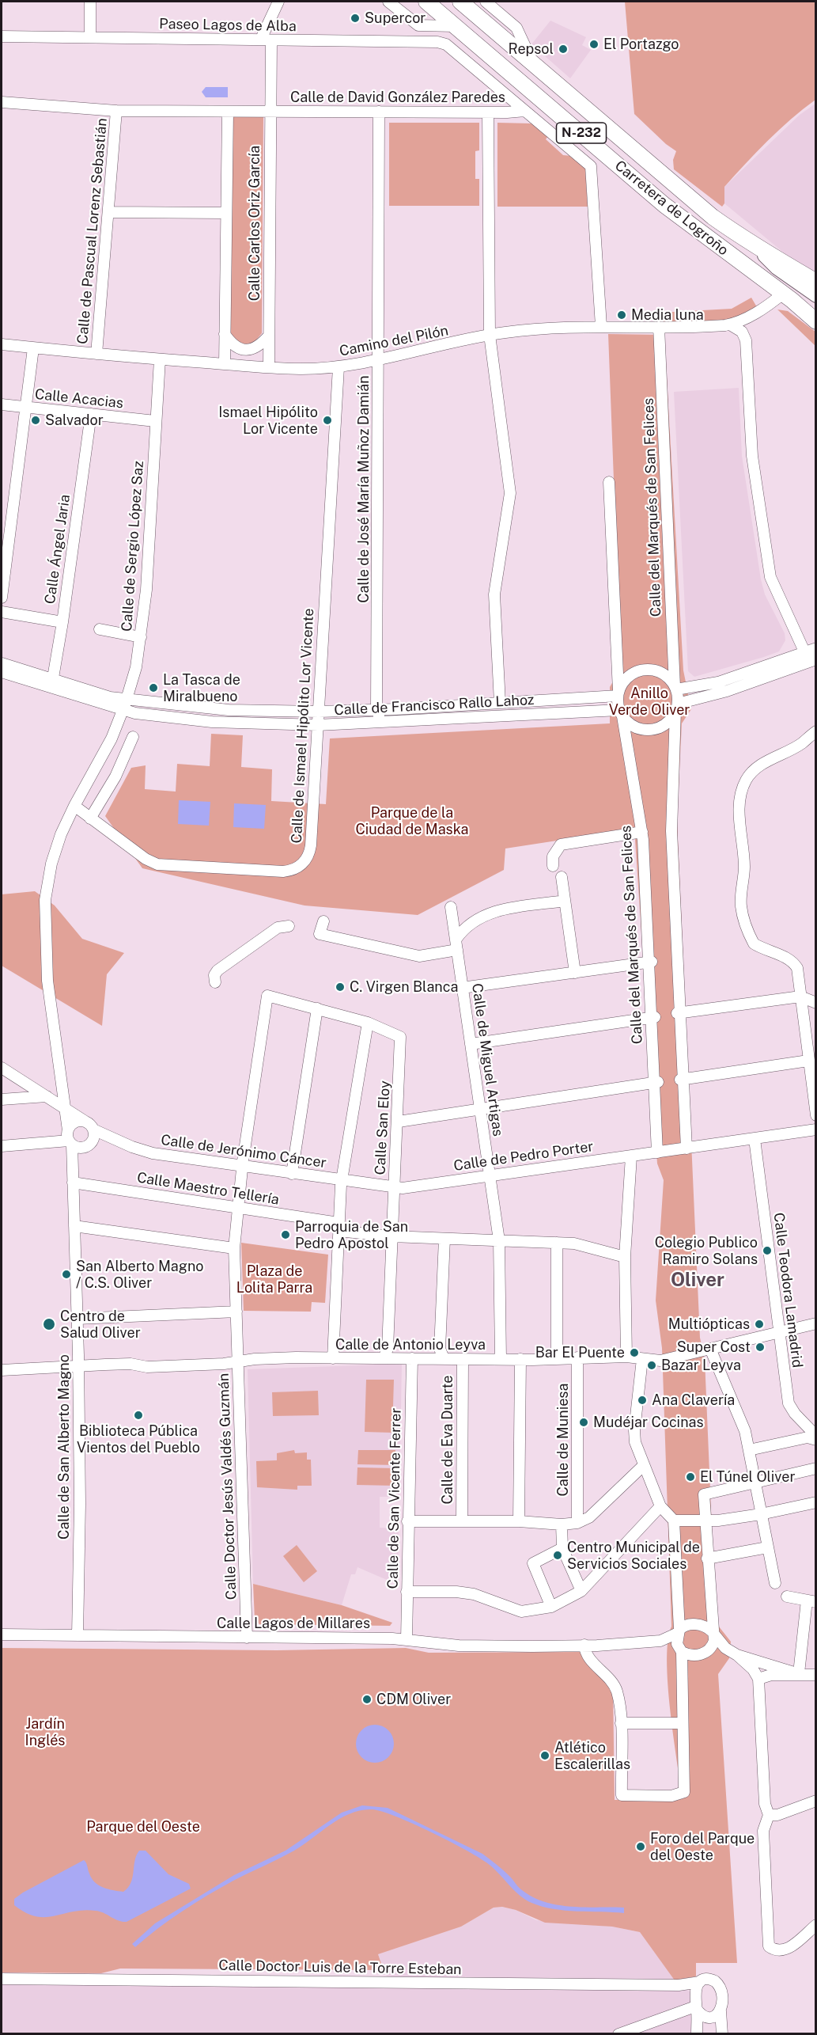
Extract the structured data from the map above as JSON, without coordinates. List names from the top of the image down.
{
  "streets": {
    "highway": ["N-232", "Carretera de Logroño"],
    "street": [
      "Paseo Lagos de Alba",
      "Calle de David González Paredes",
      "Calle Carlos Oriz García",
      "Calle de Pascual Lorenz Sebastián",
      "Camino del Pilón",
      "Calle Acacias",
      "Calle de José María Muñoz Damián",
      "Calle del Marqués de San Felices",
      "Calle de Sergio López Saz",
      "Calle Ángel Jaria",
      "Calle de Francisco Rallo Lahoz",
      "Calle de Ismael Hipólito Lor Vicente",
      "Calle de Miguel Artigas",
      "Calle San Eloy",
      "Calle de Jerónimo Cáncer",
      "Calle de Pedro Porter",
      "Calle Maestro Tellería",
      "Calle Teodora Lamadrid",
      "Calle de Antonio Leyva",
      "Calle de Eva Duarte",
      "Calle de Muniesa",
      "Calle de San Alberto Magno",
      "Calle Doctor Jesús Valdés Guzmán",
      "Calle de San Vicente Ferrer",
      "Calle Lagos de Millares",
      "Calle Doctor Luis de la Torre Esteban"
    ]
  },
  "crossings": [
    ["Paseo Lagos de Alba", "Calle de David González Paredes"],
    ["Calle de David González Paredes", "Calle Carlos Oriz García"],
    ["Calle de David González Paredes", "Calle de Pascual Lorenz Sebastián"],
    ["Calle de David González Paredes", "Calle de José María Muñoz Damián"],
    ["Carretera de Logroño", "Camino del Pilón"],
    ["Calle Carlos Oriz García", "Camino del Pilón"],
    ["Calle de Pascual Lorenz Sebastián", "Camino del Pilón"],
    ["Camino del Pilón", "Calle de José María Muñoz Damián"],
    ["Camino del Pilón", "Calle del Marqués de San Felices"],
    ["Camino del Pilón", "Calle de Sergio López Saz"],
    ["Camino del Pilón", "Calle de Ismael Hipólito Lor Vicente"],
    ["Calle Acacias", "Calle de Sergio López Saz"],
    ["Calle Acacias", "Calle Ángel Jaria"],
    ["Calle de José María Muñoz Damián", "Calle de Francisco Rallo Lahoz"],
    ["Calle del Marqués de San Felices", "Calle de Francisco Rallo Lahoz"],
    ["Calle del Marqués de San Felices", "Calle de Pedro Porter"],
    ["Calle de Sergio López Saz", "Calle de Francisco Rallo Lahoz"],
    ["Calle de Sergio López Saz", "Calle de Ismael Hipólito Lor Vicente"],
    ["Calle de Sergio López Saz", "Calle de Jerónimo Cáncer"],
    ["Calle de Sergio López Saz", "Calle de San Alberto Magno"],
    ["Calle Ángel Jaria", "Calle de Francisco Rallo Lahoz"],
    ["Calle de Francisco Rallo Lahoz", "Calle de Ismael Hipólito Lor Vicente"],
    ["Calle de Miguel Artigas", "Calle de Pedro Porter"],
    ["Calle de Miguel Artigas", "Calle Maestro Tellería"],
    ["Calle de Miguel Artigas", "Calle de Antonio Leyva"],
    ["Calle San Eloy", "Calle de Jerónimo Cáncer"],
    ["Calle San Eloy", "Calle de Pedro Porter"],
    ["Calle San Eloy", "Calle Maestro Tellería"],
    ["Calle San Eloy", "Calle de Antonio Leyva"],
    ["Calle San Eloy", "Calle Doctor Jesús Valdés Guzmán"],
    ["Calle de Jerónimo Cáncer", "Calle de Pedro Porter"],
    ["Calle de Jerónimo Cáncer", "Calle de San Alberto Magno"],
    ["Calle de Jerónimo Cáncer", "Calle Doctor Jesús Valdés Guzmán"],
    ["Calle de Pedro Porter", "Calle Teodora Lamadrid"],
    ["Calle Maestro Tellería", "Calle de San Alberto Magno"],
    ["Calle Maestro Tellería", "Calle Doctor Jesús Valdés Guzmán"],
    ["Calle Teodora Lamadrid", "Calle de Antonio Leyva"],
    ["Calle de Antonio Leyva", "Calle de Eva Duarte"],
    ["Calle de Antonio Leyva", "Calle de Muniesa"],
    ["Calle de Antonio Leyva", "Calle de San Alberto Magno"],
    ["Calle de Antonio Leyva", "Calle Doctor Jesús Valdés Guzmán"],
    ["Calle de Antonio Leyva", "Calle de San Vicente Ferrer"],
    ["Calle de San Alberto Magno", "Calle Lagos de Millares"],
    ["Calle Doctor Jesús Valdés Guzmán", "Calle Lagos de Millares"],
    ["Calle de San Vicente Ferrer", "Calle Lagos de Millares"]
  ],
  "districts": ["Oliver"],
  "parks": [
    "Anillo Verde Oliver",
    "Parque de la Ciudad de Maska",
    "Plaza de Lolita Parra",
    "Jardín Inglés",
    "Parque del Oeste"
  ],
  "places": [
    "Supercor",
    "El Portazgo",
    "Repsol",
    "Media luna",
    "Salvador",
    "Ismael Hipólito Lor Vicente",
    "La Tasca de Miralbueno",
    "C. Virgen Blanca",
    "Parroquia de San Pedro Apostol",
    "Colegio Publico Ramiro Solans",
    "San Alberto Magno / C.S. Oliver",
    "Centro de Salud Oliver",
    "Multiópticas",
    "Super Cost",
    "Bar El Puente",
    "Bazar Leyva",
    "Ana Clavería",
    "Biblioteca Pública Vientos del Pueblo",
    "Mudéjar Cocinas",
    "El Túnel Oliver",
    "Centro Municipal de Servicios Sociales",
    "CDM Oliver",
    "Atlético Escalerillas",
    "Foro del Parque del Oeste"
  ]
}
